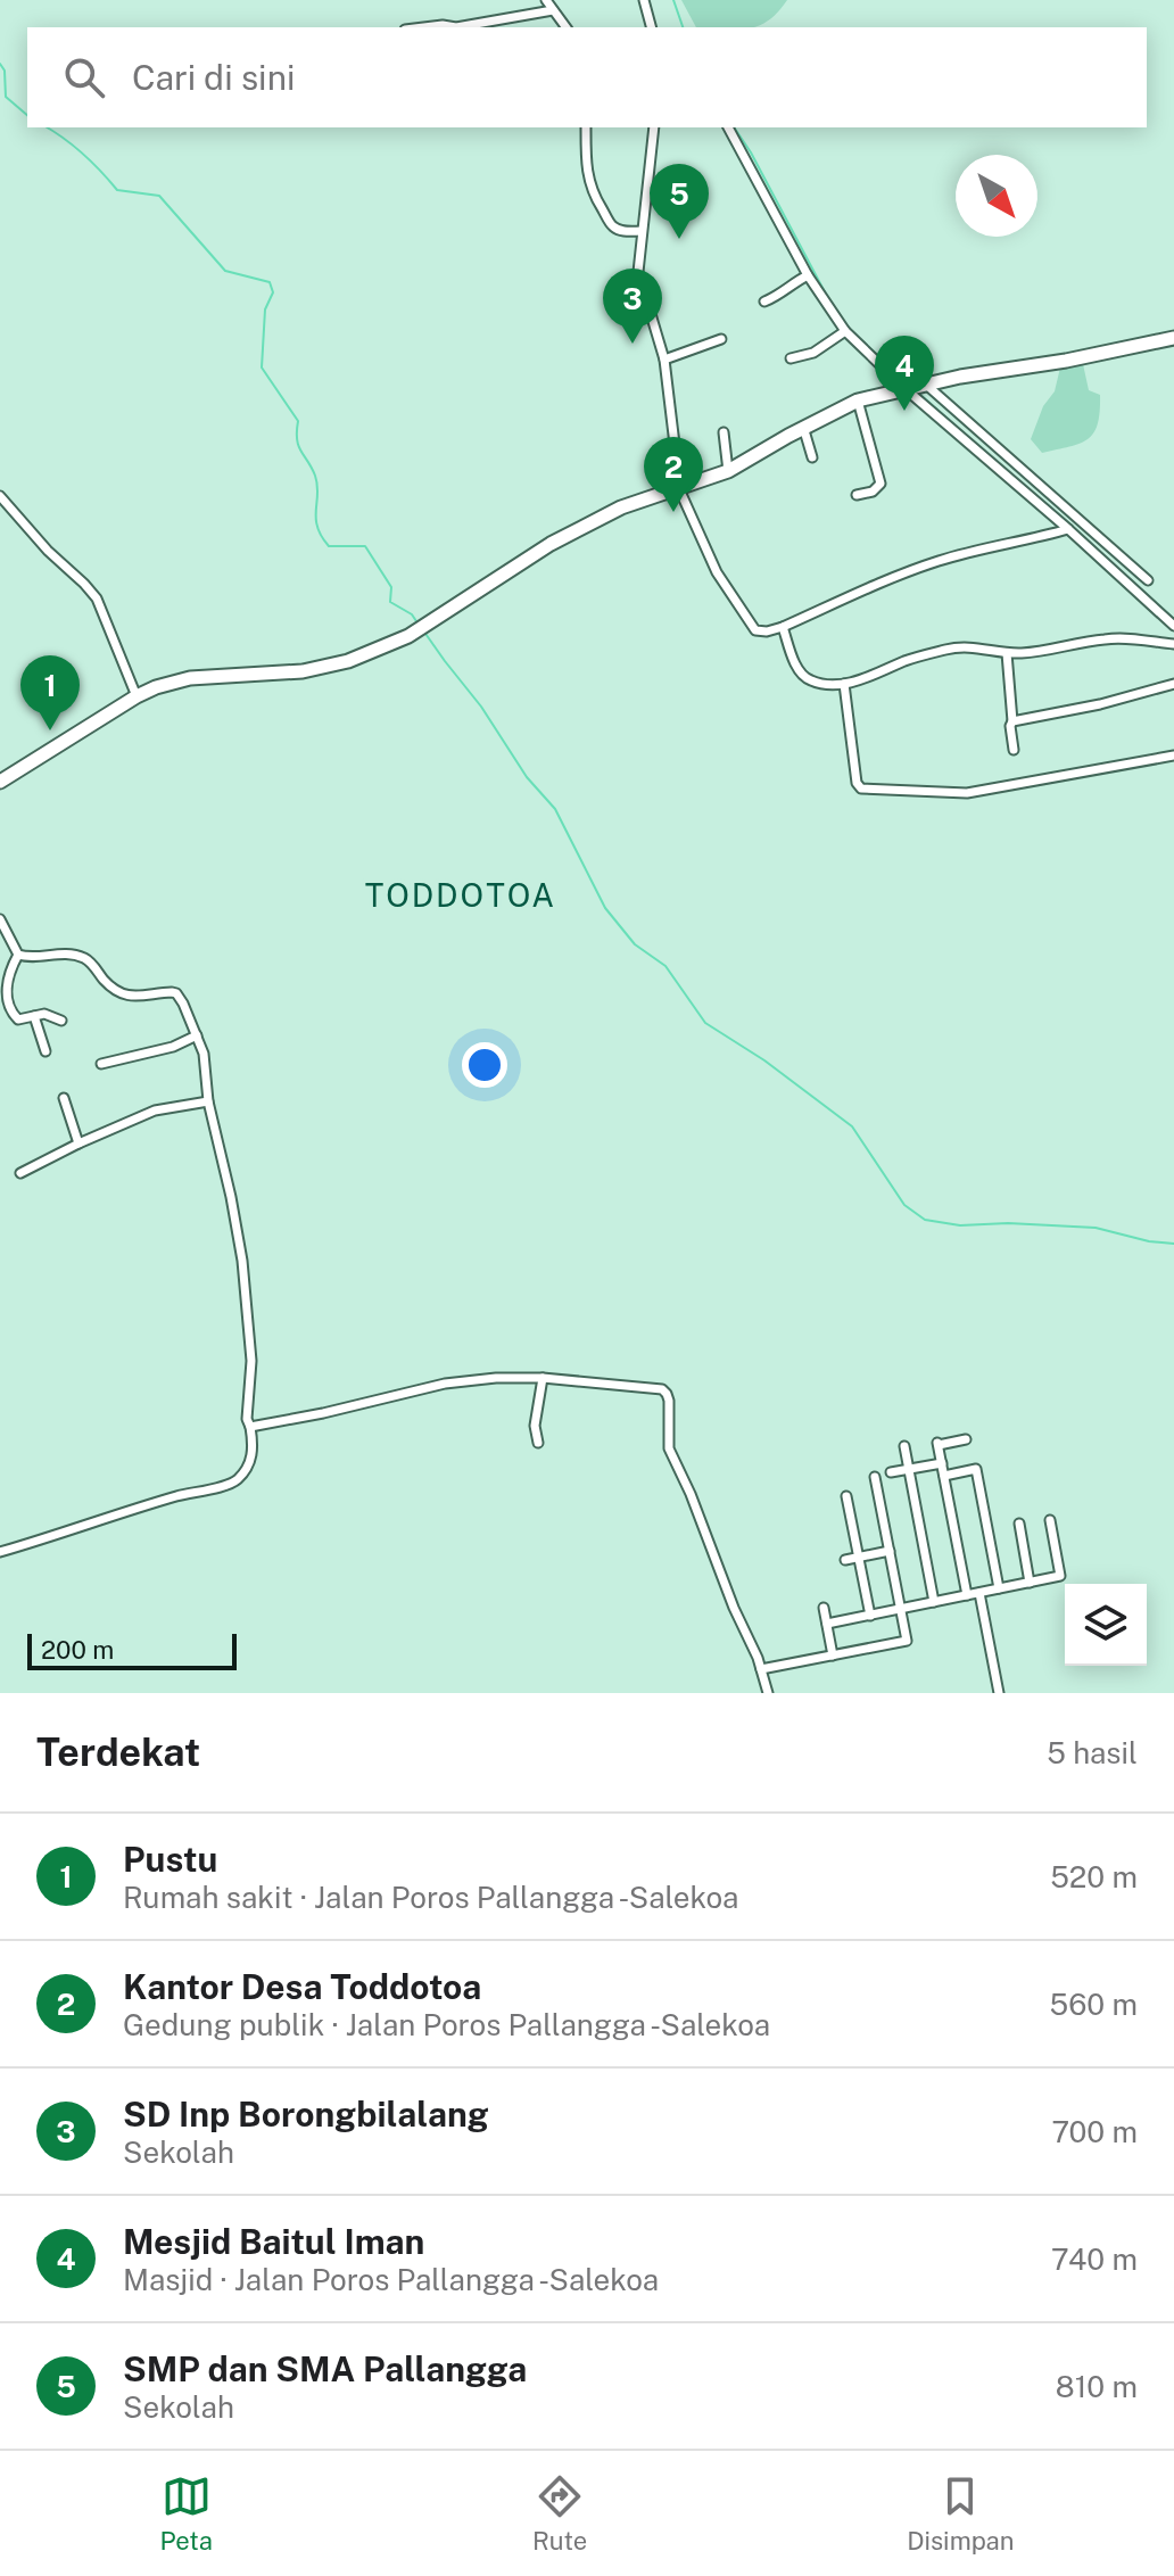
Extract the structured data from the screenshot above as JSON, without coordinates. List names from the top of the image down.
{
  "districts": ["TODDOTOA"],
  "scale_bar": "200 m",
  "north": "bottom right",
  "page": {
    "search": "Cari di sini",
    "pins": [
      "5",
      "3",
      "4",
      "2",
      "1"
    ],
    "scale": "200 m",
    "heading": ["Terdekat", "5 hasil"],
    "list": [
      {
        "mark": "1",
        "name": "Pustu",
        "note": "Rumah sakit · Jalan Poros Pallangga -Salekoa",
        "value": "520 m"
      },
      {
        "mark": "2",
        "name": "Kantor Desa Toddotoa",
        "note": "Gedung publik · Jalan Poros Pallangga -Salekoa",
        "value": "560 m"
      },
      {
        "mark": "3",
        "name": "SD Inp Borongbilalang",
        "note": "Sekolah",
        "value": "700 m"
      },
      {
        "mark": "4",
        "name": "Mesjid Baitul Iman",
        "note": "Masjid · Jalan Poros Pallangga -Salekoa",
        "value": "740 m"
      },
      {
        "mark": "5",
        "name": "SMP dan SMA Pallangga",
        "note": "Sekolah",
        "value": "810 m"
      }
    ],
    "nav": ["Peta", "Rute", "Disimpan"]
  }
}
